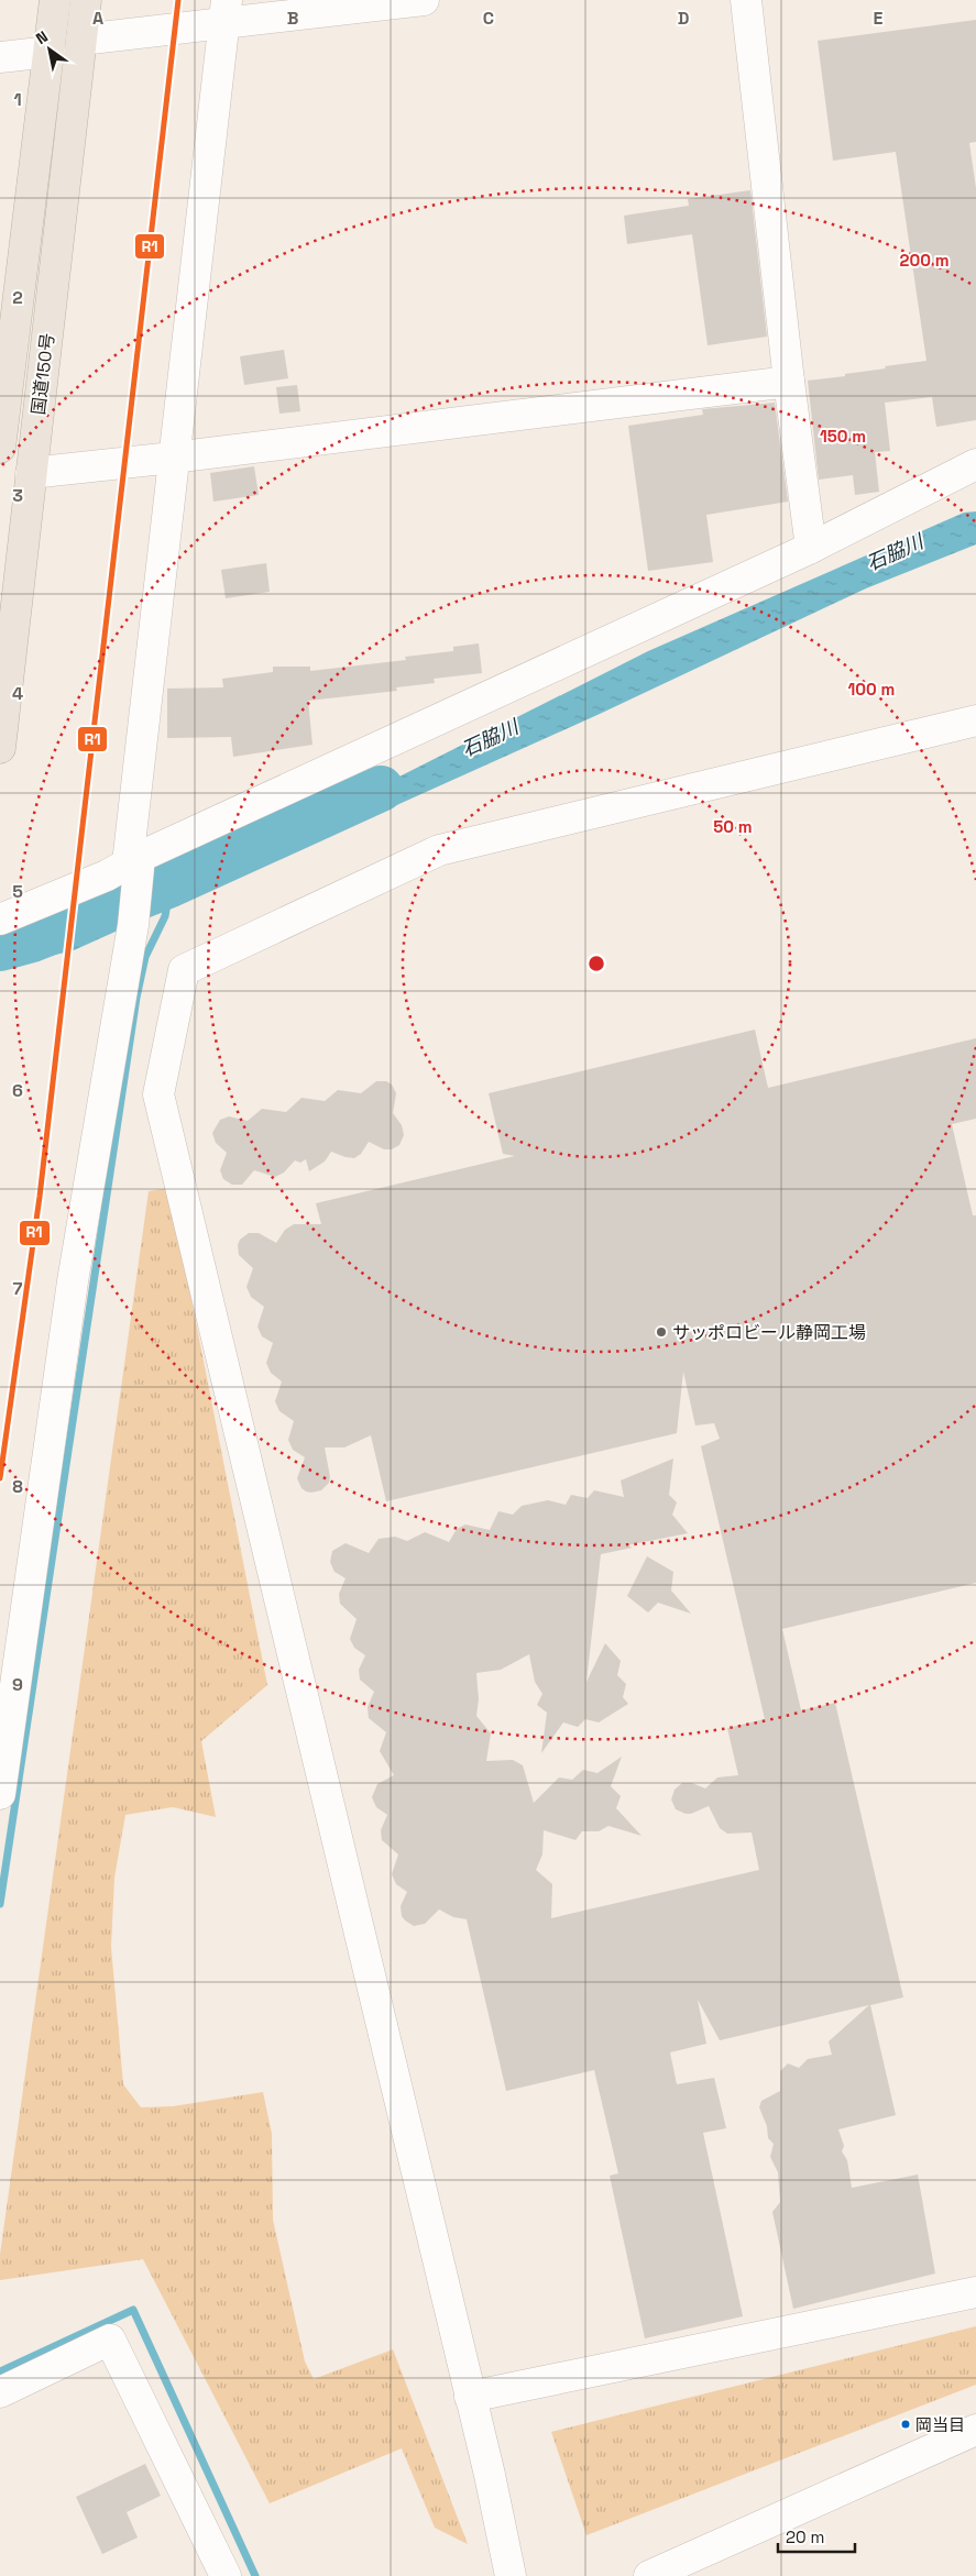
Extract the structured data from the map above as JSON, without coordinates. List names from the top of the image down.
{
  "streets": {
    "highway": ["国道150号"]
  },
  "water": ["石脇川"],
  "places": ["サッポロビール静岡工場", "岡当目"],
  "lines": ["transit line R1"],
  "scale_bar": "20 m",
  "north": "top left",
  "grid": {
    "columns": [
      "A",
      "B",
      "C",
      "D",
      "E"
    ],
    "rows": [
      "1",
      "2",
      "3",
      "4",
      "5",
      "6",
      "7",
      "8",
      "9"
    ]
  },
  "rings": [
    "200 m",
    "150 m",
    "100 m",
    "50 m"
  ]
}
